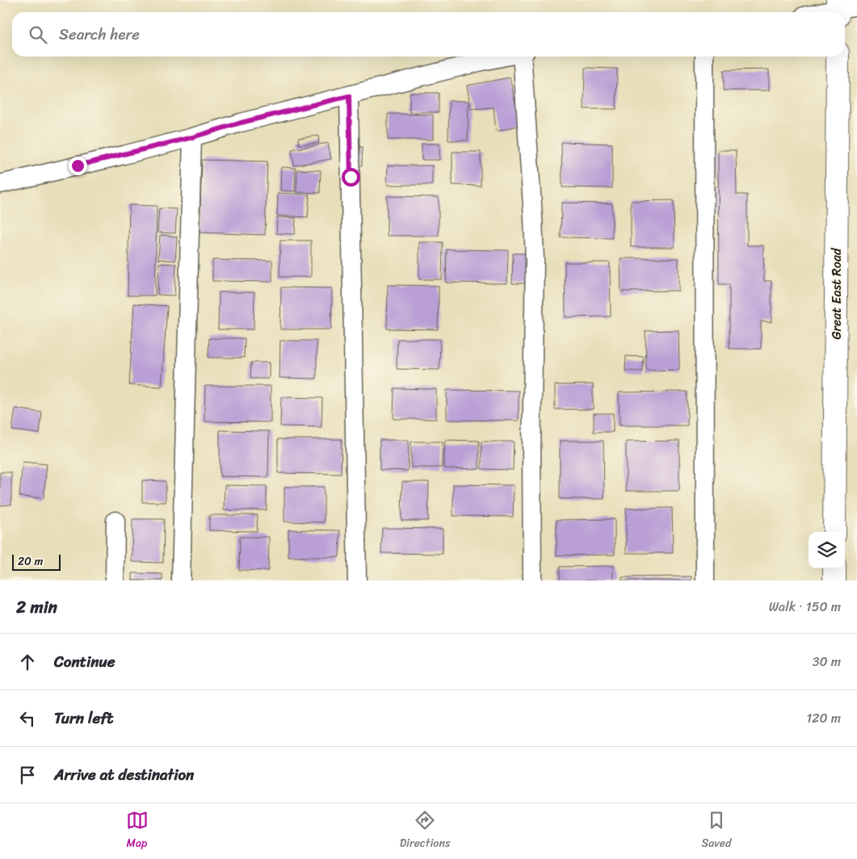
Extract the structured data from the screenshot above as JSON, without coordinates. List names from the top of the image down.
{
  "streets": {
    "highway": ["Great East Road"]
  },
  "scale_bar": "20 m",
  "page": {
    "search": "Search here",
    "scale": "20 m",
    "heading": ["2 min", "Walk · 150 m"],
    "list": [
      ["Continue", "30 m"],
      ["Turn left", "120 m"],
      "Arrive at destination"
    ],
    "nav": ["Map", "Directions", "Saved"]
  }
}
